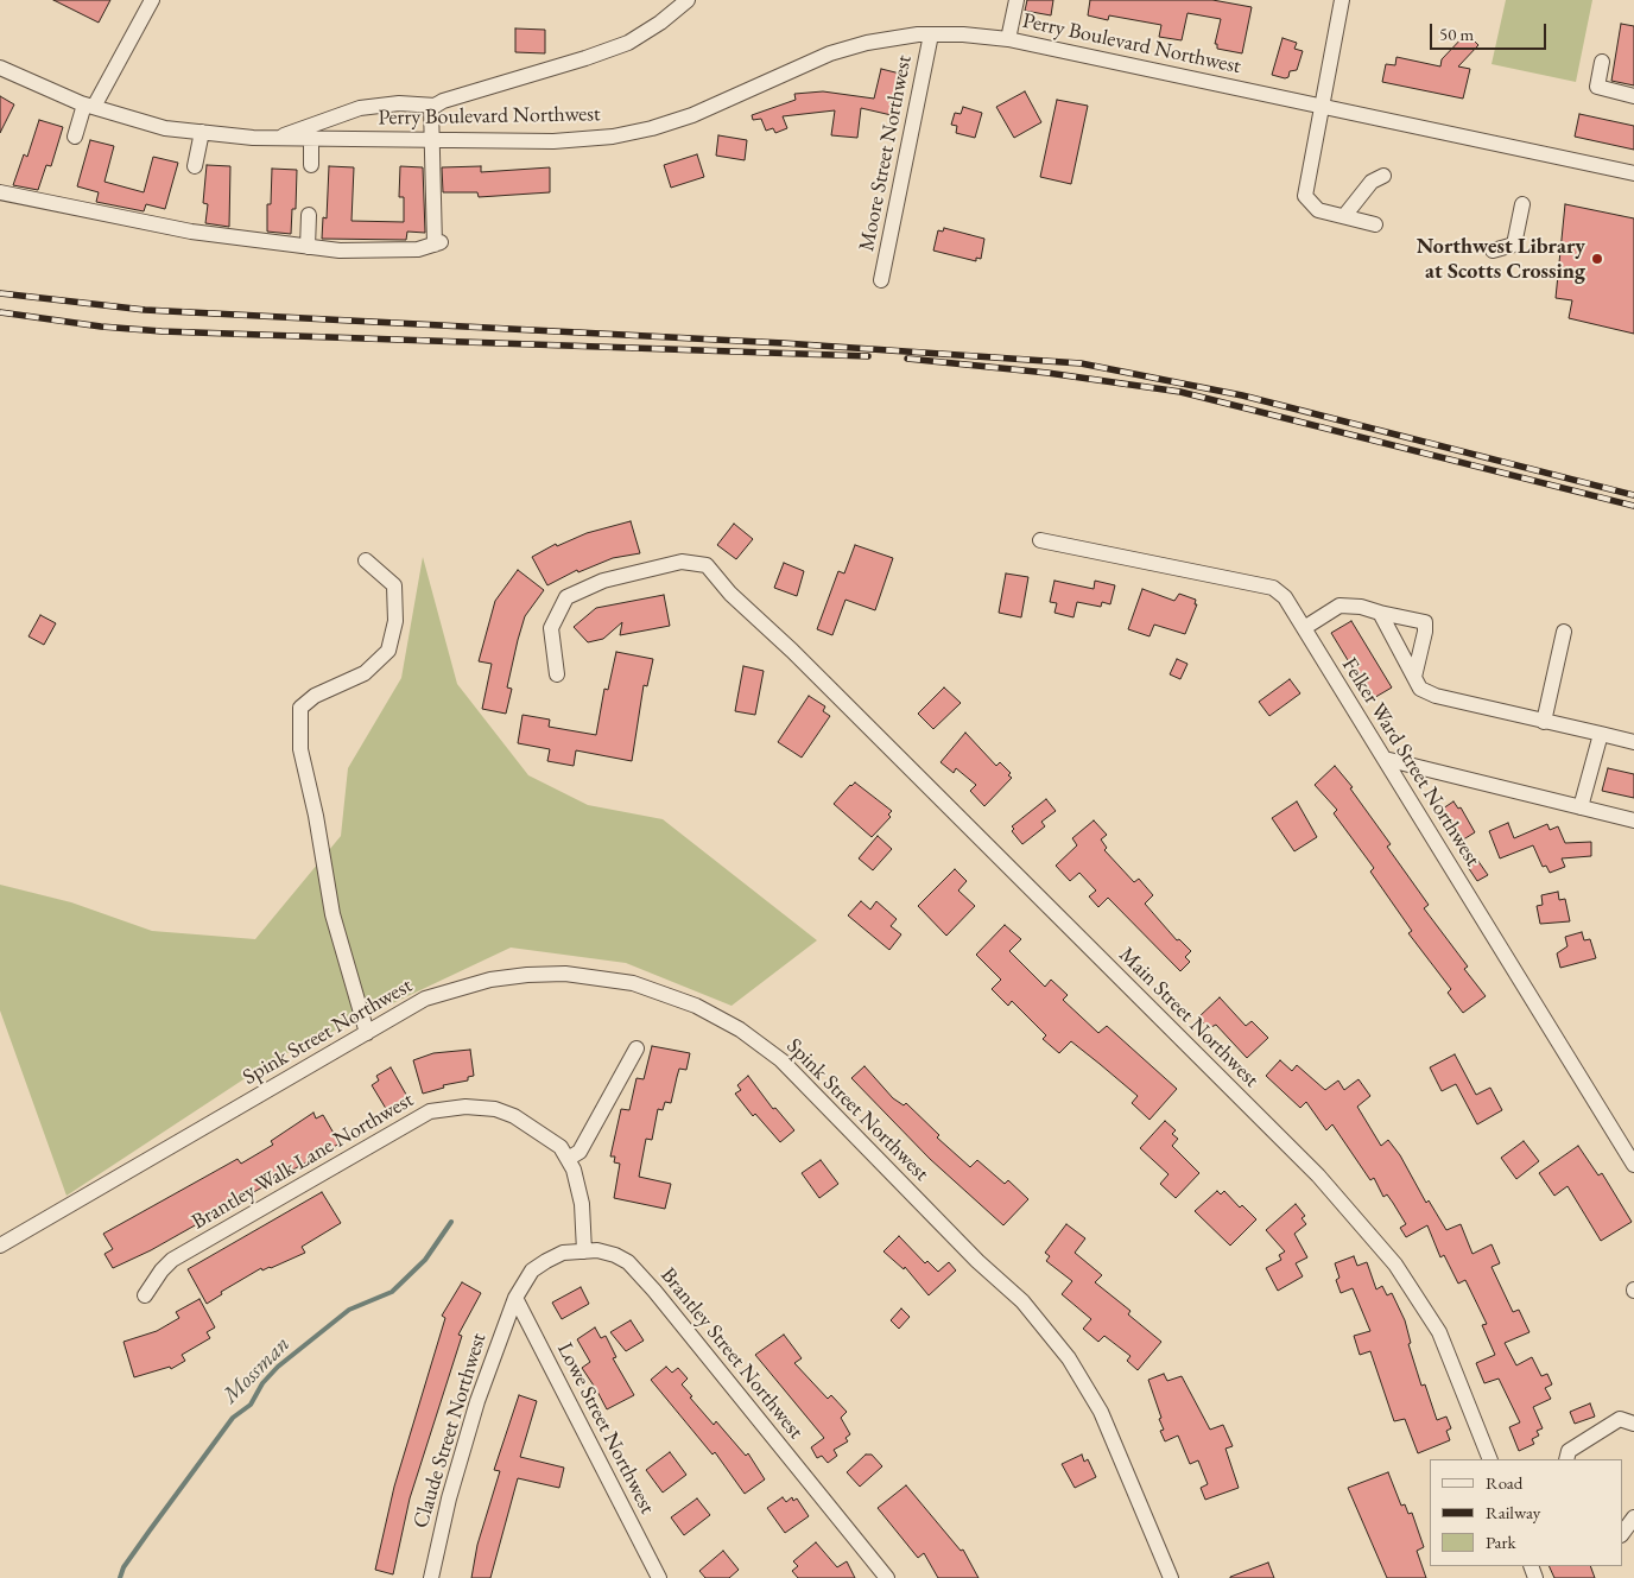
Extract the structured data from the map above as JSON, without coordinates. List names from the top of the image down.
{
  "streets": {
    "street": [
      "Perry Boulevard Northwest",
      "Moore Street Northwest",
      "Felker Ward Street Northwest",
      "Main Street Northwest",
      "Spink Street Northwest",
      "Brantley Walk Lane Northwest",
      "Brantley Street Northwest",
      "Lowe Street Northwest",
      "Claude Street Northwest"
    ]
  },
  "crossings": [
    ["Perry Boulevard Northwest", "Moore Street Northwest"],
    ["Brantley Walk Lane Northwest", "Brantley Street Northwest"],
    ["Brantley Street Northwest", "Lowe Street Northwest"],
    ["Brantley Street Northwest", "Claude Street Northwest"],
    ["Lowe Street Northwest", "Claude Street Northwest"]
  ],
  "water": ["Mossman"],
  "places": ["Northwest Library at Scotts Crossing"],
  "legend": ["Road", "Railway", "Park"],
  "scale_bar": "50 m"
}
